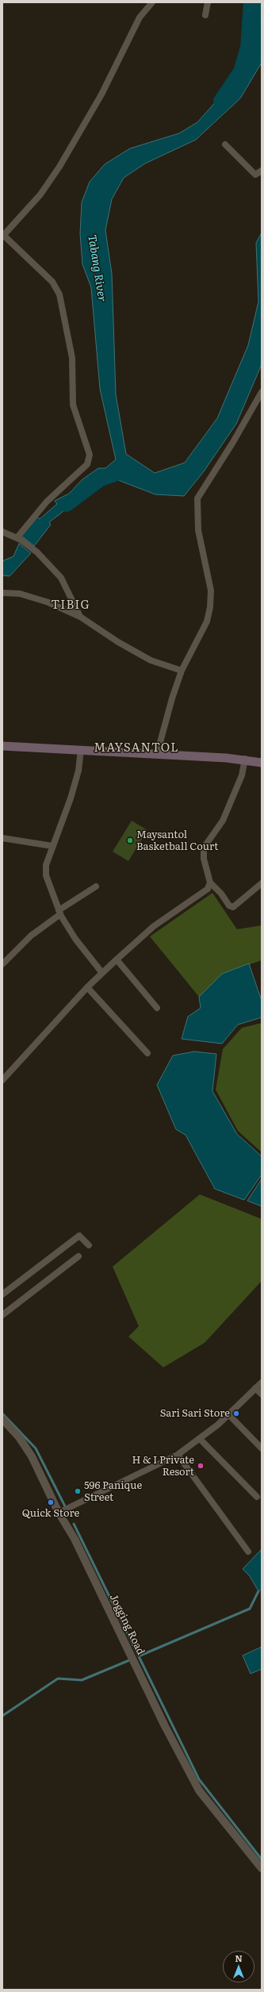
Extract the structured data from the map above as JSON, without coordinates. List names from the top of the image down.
{
  "streets": {
    "street": ["Jogging Road"]
  },
  "districts": ["TIBIG", "MAYSANTOL"],
  "water": ["Tabang River"],
  "places": [
    "Maysantol Basketball Court",
    "Sari Sari Store",
    "H & I Private Resort",
    "596 Panique Street",
    "Quick Store"
  ],
  "north": "top"
}
